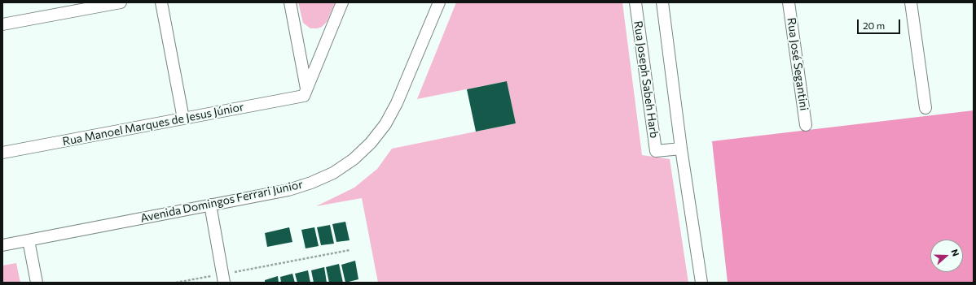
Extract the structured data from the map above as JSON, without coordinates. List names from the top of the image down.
{
  "streets": {
    "street": [
      "Rua José Segantini",
      "Rua Joseph Sabeh Harb",
      "Rua Manoel Marques de Jesus Júnior",
      "Avenida Domingos Ferrari Junior"
    ]
  },
  "scale_bar": "20 m",
  "north": "right"
}
